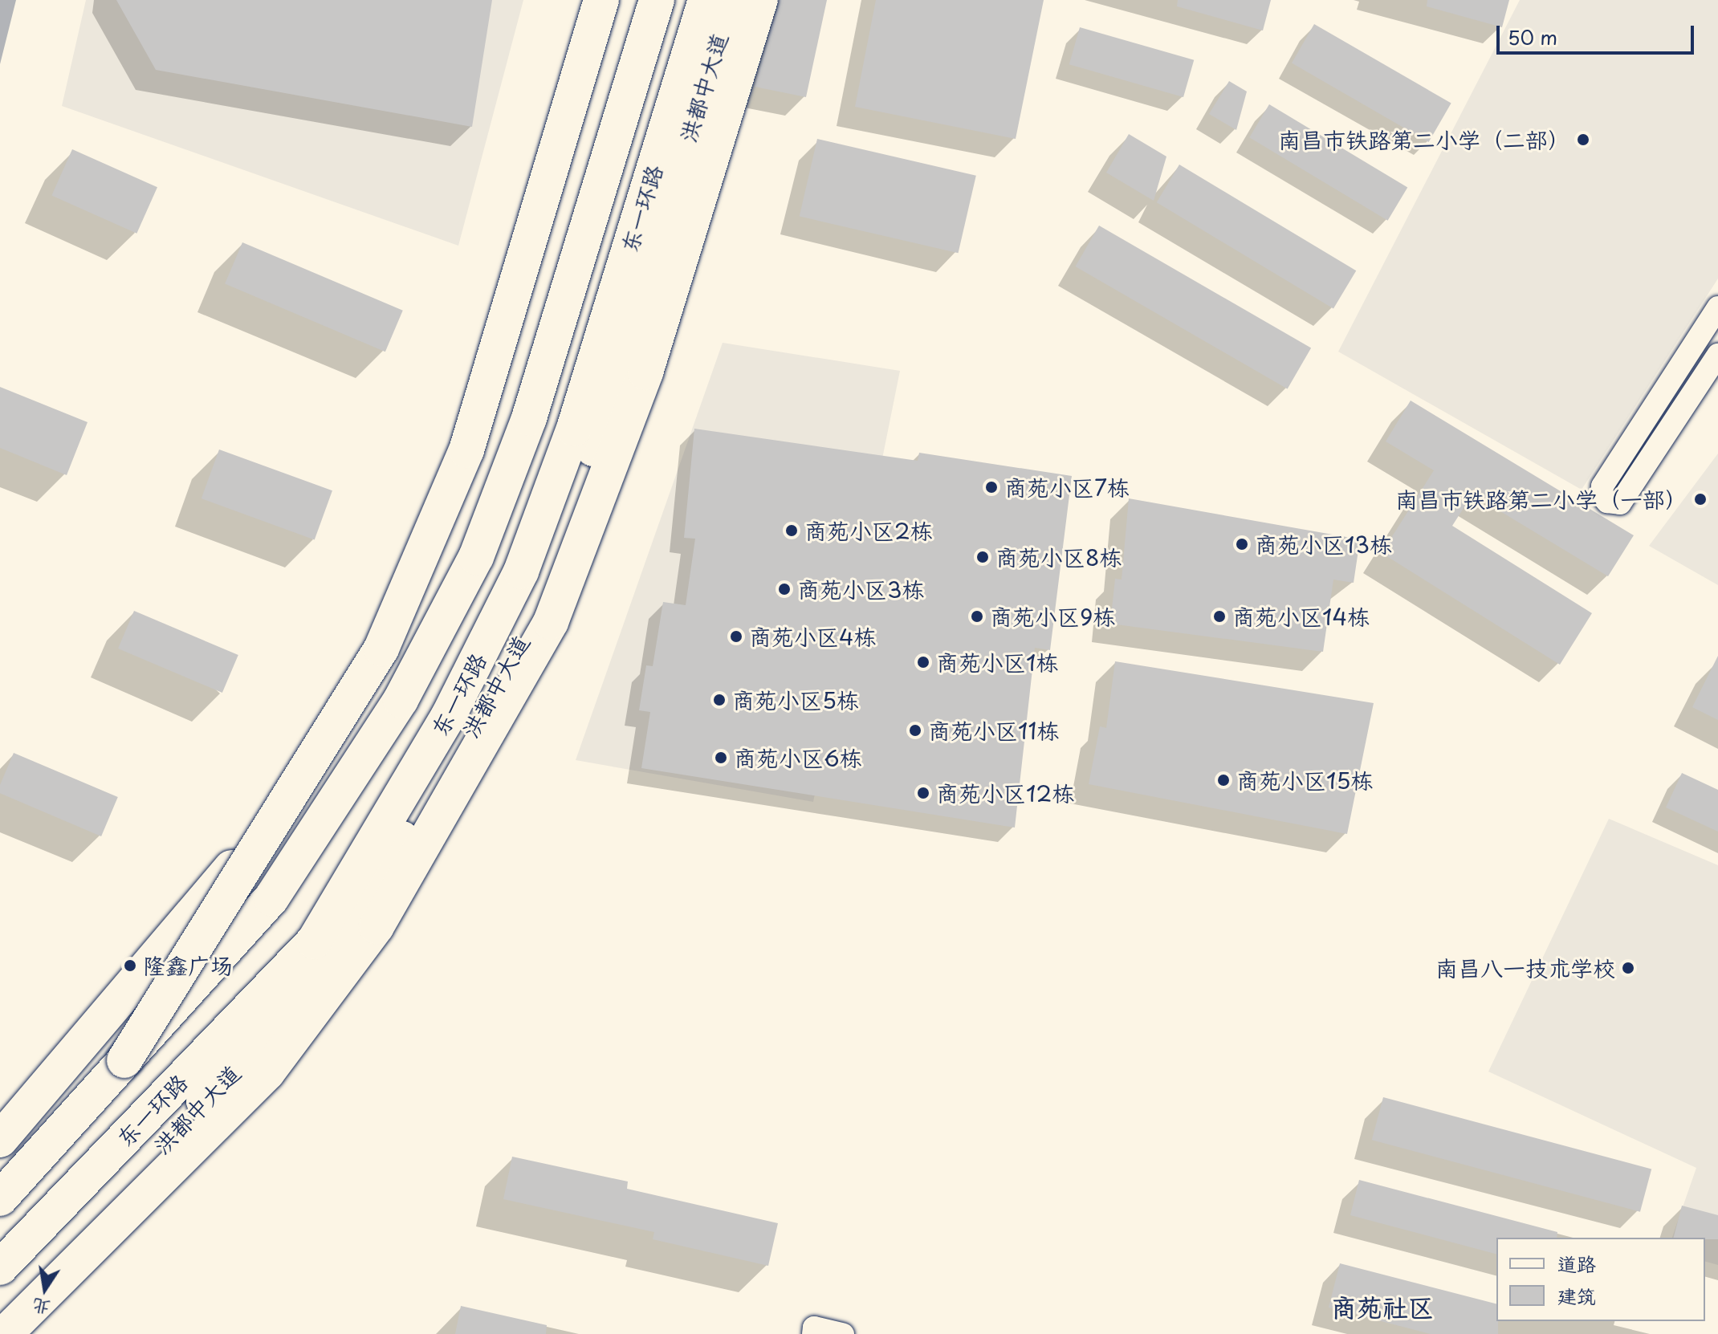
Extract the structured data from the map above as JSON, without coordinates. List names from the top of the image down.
{
  "streets": {
    "main road": ["洪都中大道", "东一环路"]
  },
  "districts": ["商苑社区"],
  "places": [
    "南昌市铁路第二小学（二部）",
    "商苑小区7栋",
    "南昌市铁路第二小学（一部）",
    "商苑小区2栋",
    "商苑小区13栋",
    "商苑小区8栋",
    "商苑小区3栋",
    "商苑小区9栋",
    "商苑小区14栋",
    "商苑小区4栋",
    "商苑小区1栋",
    "商苑小区5栋",
    "商苑小区11栋",
    "商苑小区6栋",
    "商苑小区15栋",
    "商苑小区12栋",
    "隆鑫广场",
    "南昌八一技术学校"
  ],
  "legend": ["道路", "建筑"],
  "scale_bar": "50 m",
  "north": "bottom"
}
